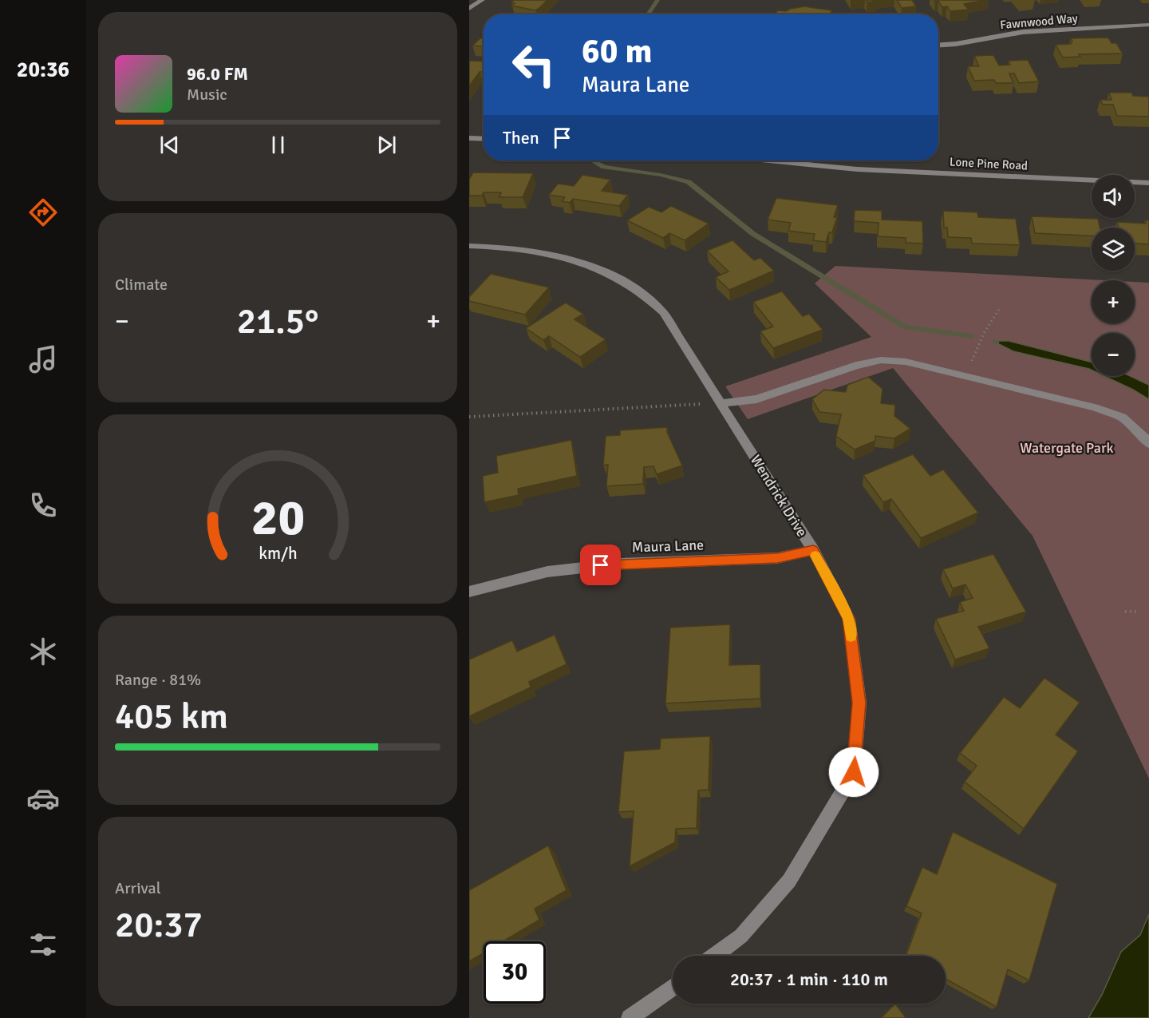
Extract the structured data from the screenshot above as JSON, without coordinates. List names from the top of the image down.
{
  "streets": {
    "street": [
      "Fawnwood Way",
      "Lone Pine Road",
      "Wendrick Drive",
      "Maura Lane"
    ]
  },
  "crossings": [
    ["Wendrick Drive", "Maura Lane"]
  ],
  "parks": ["Watergate Park"],
  "page": {
    "tabs": "20:36",
    "turn": ["60 m", "Maura Lane"],
    "song": ["96.0 FM", "Music"],
    "then": "Then",
    "map_buttons": ["+", "−"],
    "tile": [
      "Climate",
      ["Range · 81%", "405 km"],
      ["Arrival", "20:37"]
    ],
    "heat": ["−", "21.5°", "+"],
    "limit": "30",
    "trip": "20:37 · 1 min · 110 m",
    "gauge": ["20", "km/h"]
  }
}
